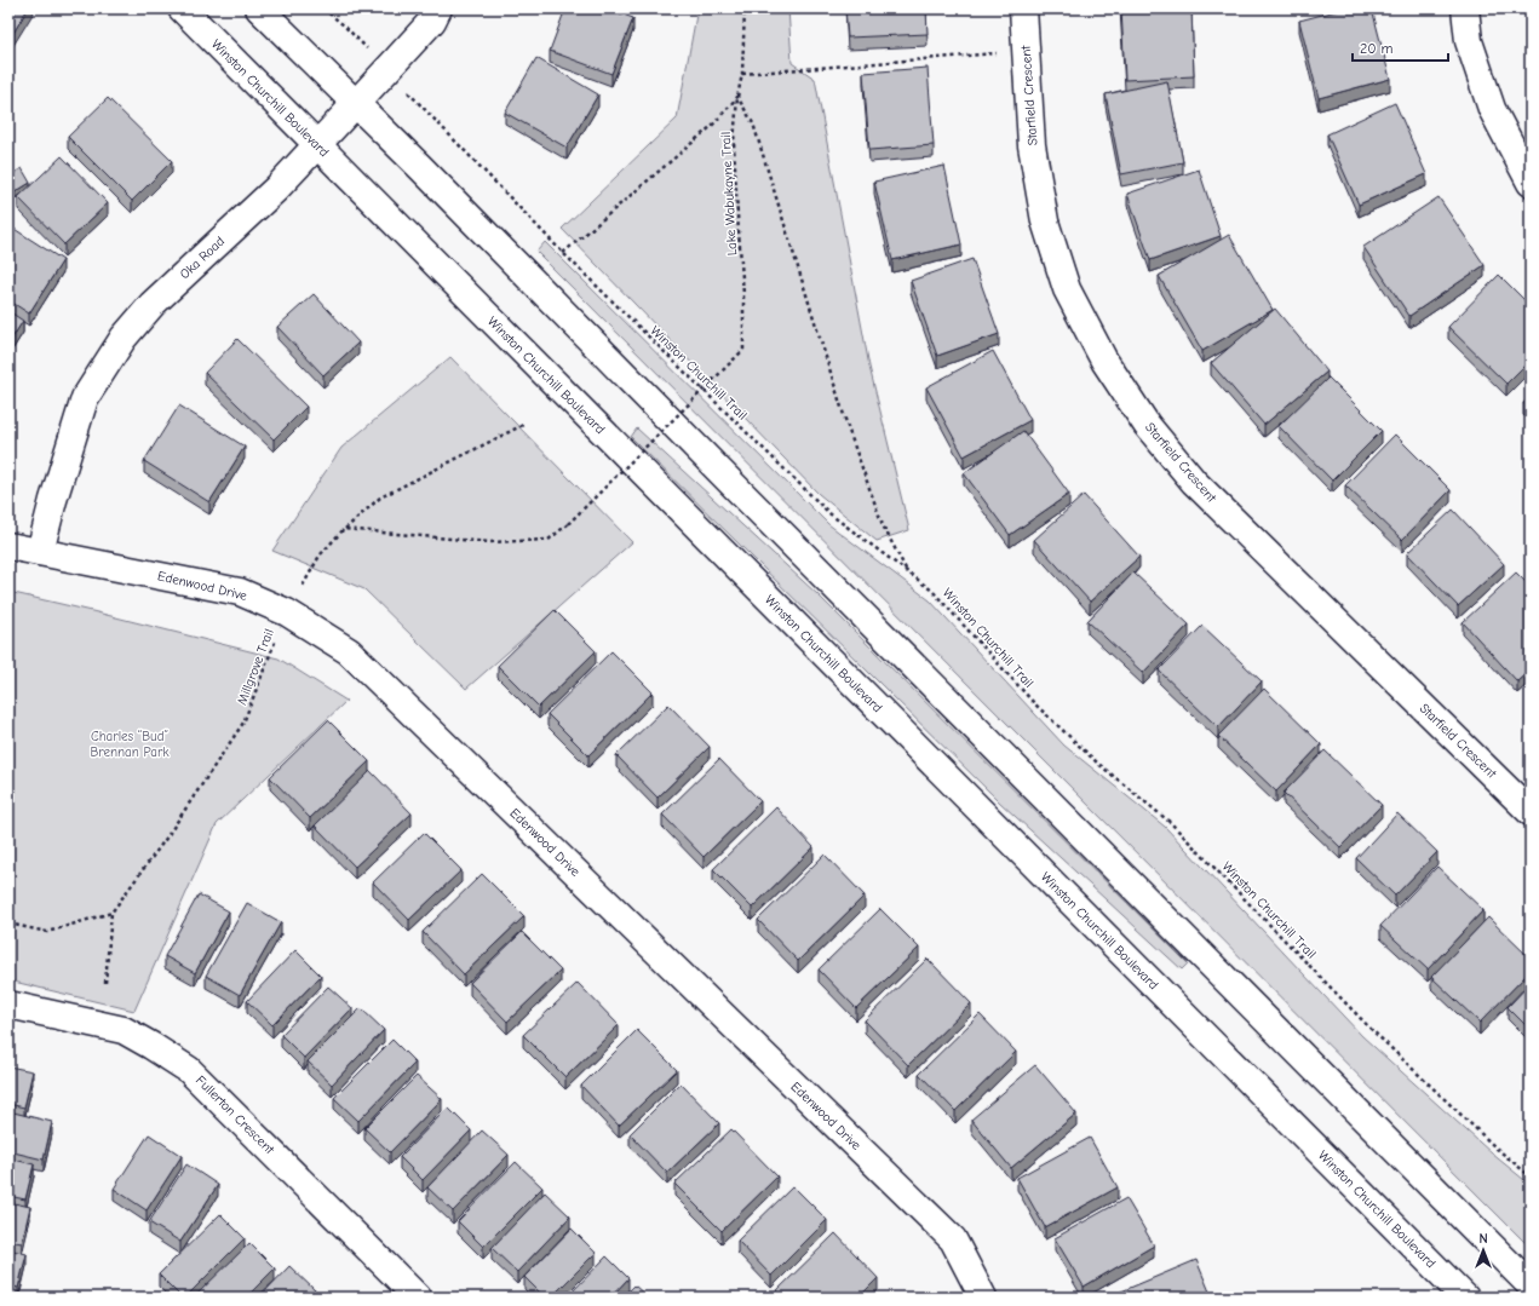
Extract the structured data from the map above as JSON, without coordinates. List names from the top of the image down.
{
  "streets": {
    "street": [
      "Starfield Crescent",
      "Winston Churchill Boulevard",
      "Oka Road",
      "Edenwood Drive",
      "Fullerton Crescent"
    ],
    "path": ["Lake Wabukayne Trail", "Winston Churchill Trail", "Millgrove Trail"]
  },
  "crossings": [
    ["Winston Churchill Boulevard", "Oka Road"],
    ["Lake Wabukayne Trail", "Millgrove Trail"],
    ["Oka Road", "Edenwood Drive"],
    ["Edenwood Drive", "Millgrove Trail"]
  ],
  "parks": ["Charles “Bud” Brennan Park"],
  "scale_bar": "20 m",
  "north": "top"
}
